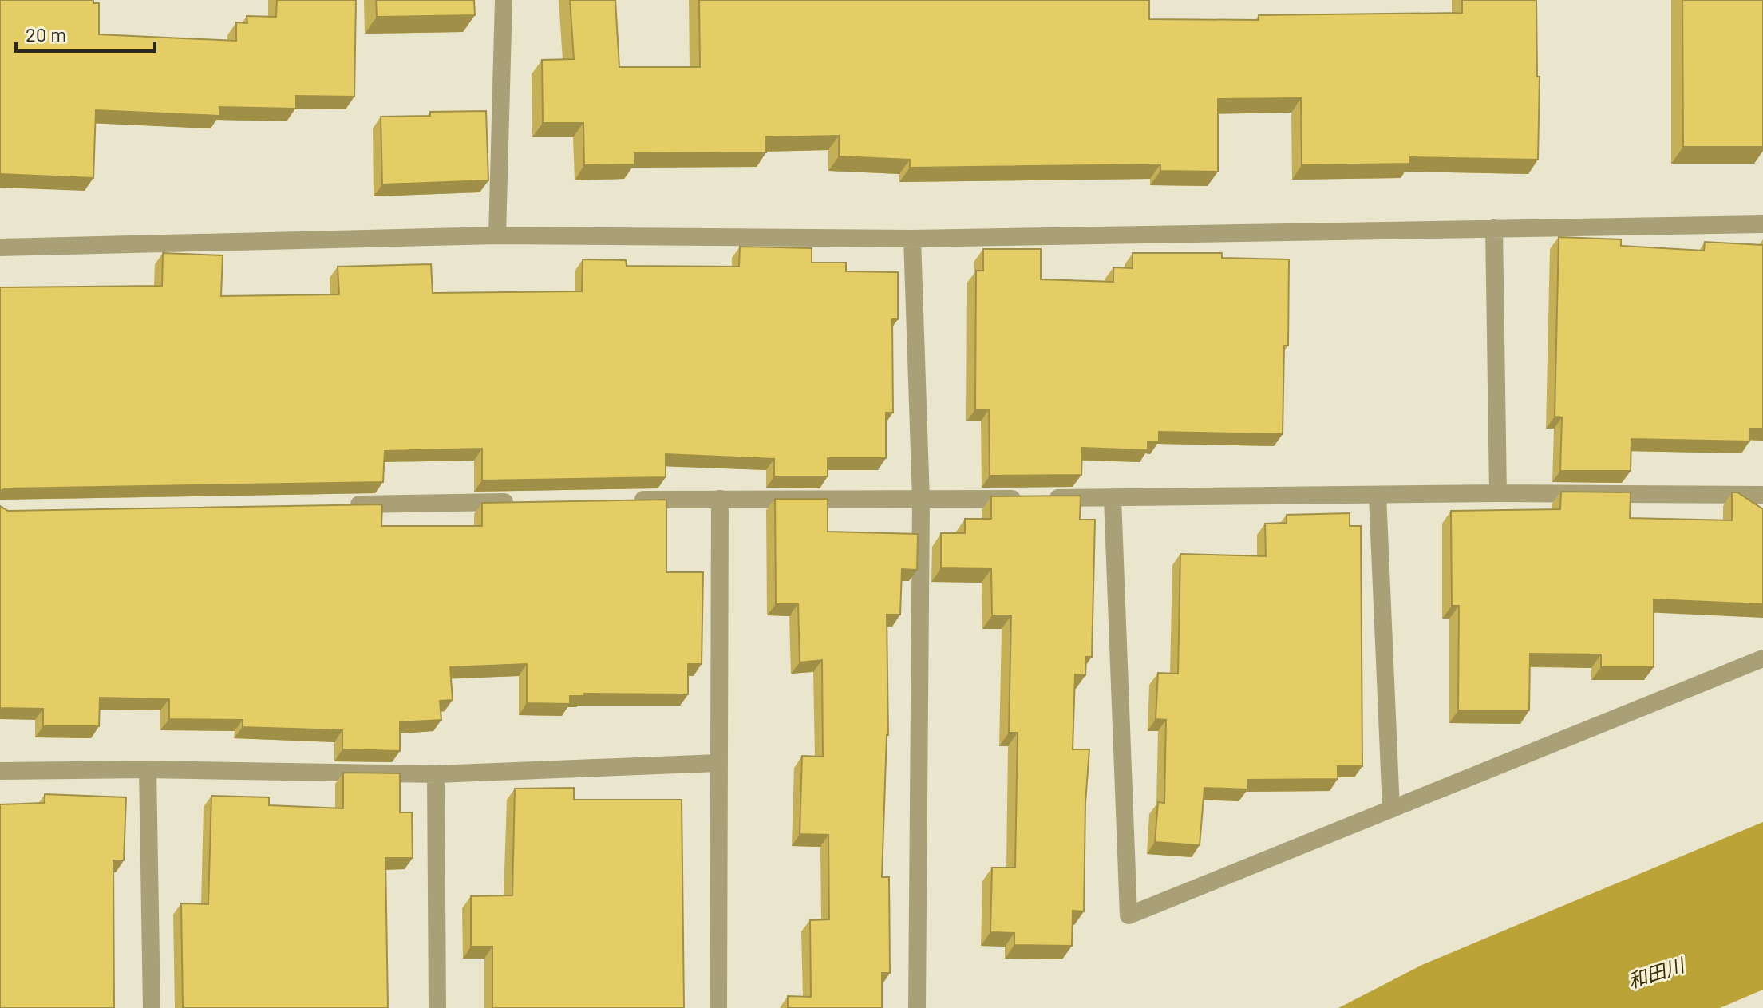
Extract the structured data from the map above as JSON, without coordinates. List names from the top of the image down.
{
  "water": ["和田川"],
  "scale_bar": "20 m"
}
